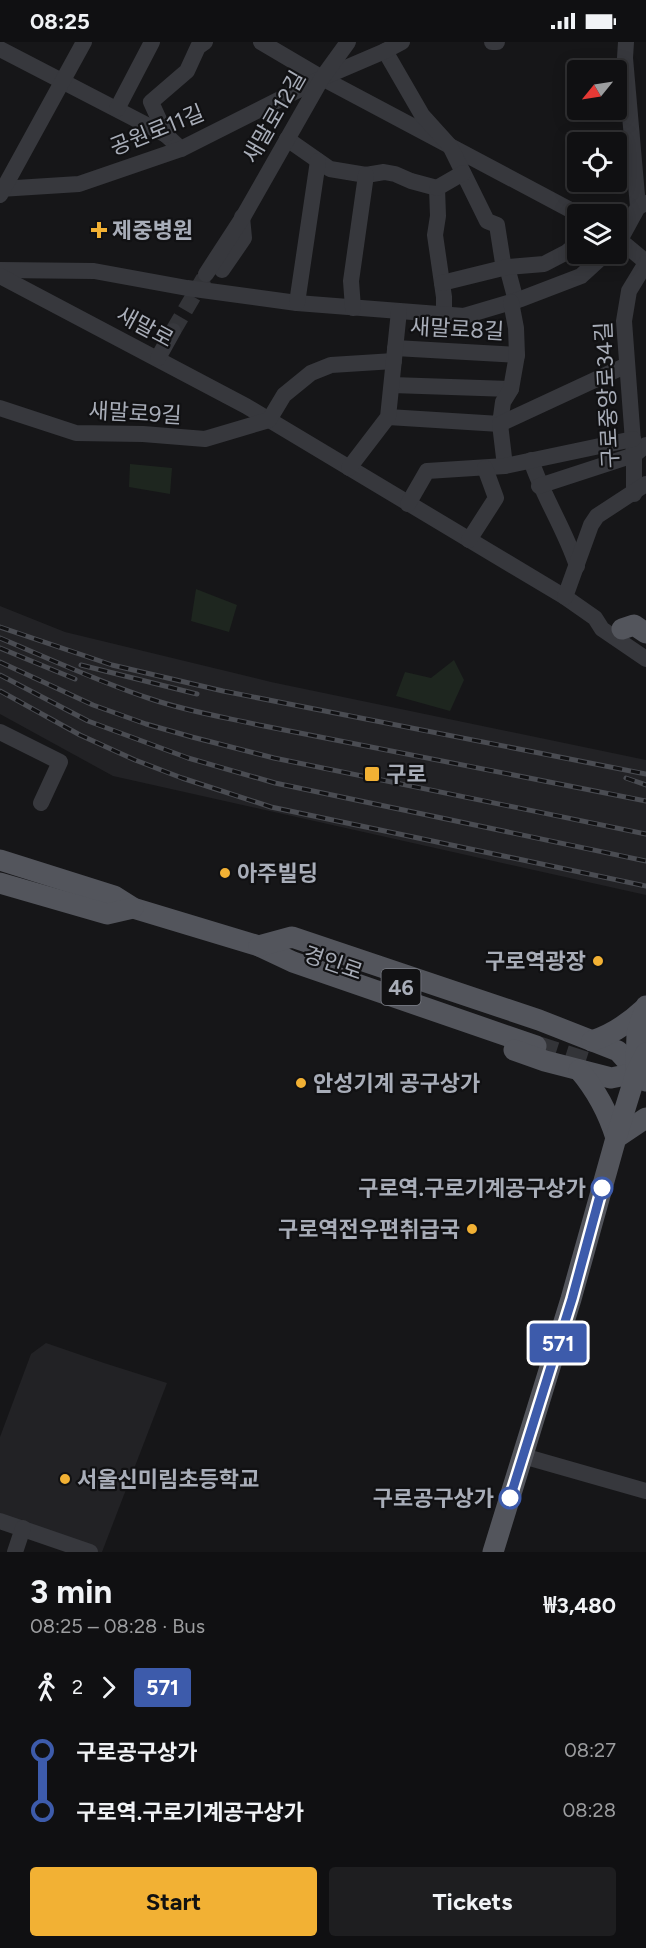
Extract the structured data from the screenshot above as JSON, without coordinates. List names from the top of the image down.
{
  "streets": {
    "main road": ["경인로", "46"],
    "street": [
      "새말로12길",
      "공원로11길",
      "새말로",
      "새말로8길",
      "구로중앙로34길",
      "새말로9길"
    ]
  },
  "crossings": [
    ["새말로12길", "공원로11길"],
    ["새말로", "새말로9길"]
  ],
  "places": {
    "health": ["제중병원"],
    "transit": ["구로"],
    "other": [
      "아주빌딩",
      "구로역광장",
      "안성기계 공구상가",
      "구로역.구로기계공구상가",
      "구로역전우편취급국",
      "서울신미림초등학교",
      "구로공구상가"
    ]
  },
  "lines": ["bus line 571"],
  "north": "bottom left",
  "page": {
    "status": "08:25",
    "on_map": "571",
    "heading": ["3 min", "08:25 – 08:28 · Bus", "₩3,480"],
    "legs": ["2", "571"],
    "list": [
      {
        "name": "구로공구상가",
        "value": "08:27"
      },
      {
        "name": "구로역.구로기계공구상가",
        "value": "08:28"
      }
    ],
    "buttons": ["Start", "Tickets"]
  }
}
